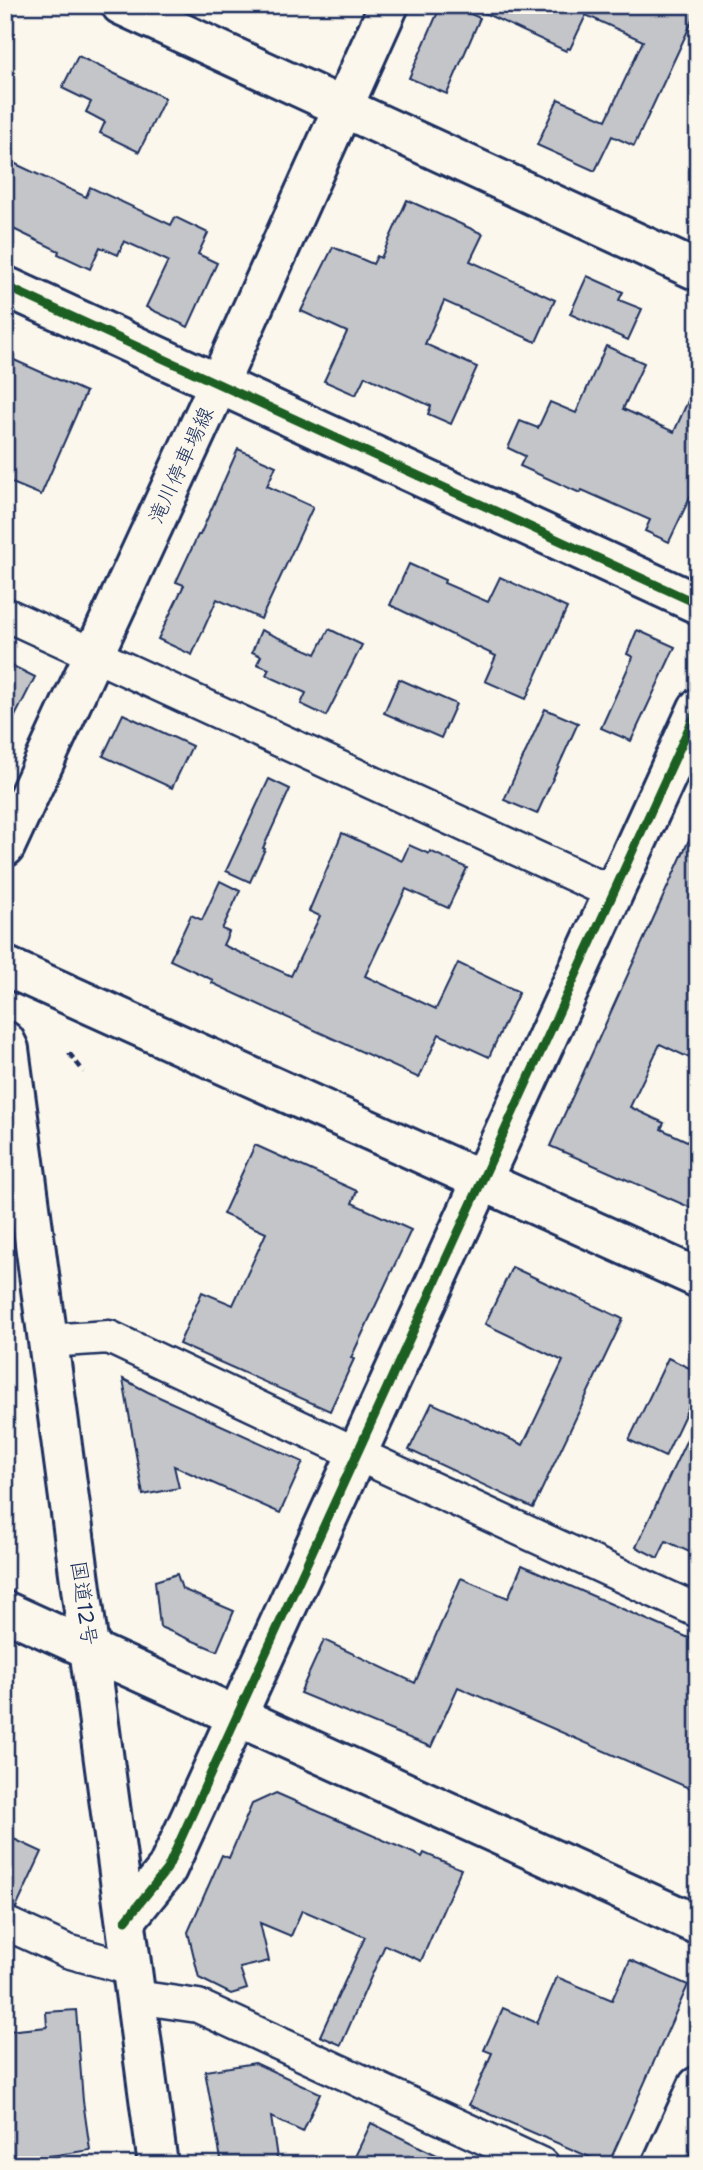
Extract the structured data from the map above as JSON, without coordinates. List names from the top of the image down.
{
  "streets": {
    "main road": ["滝川停車場線", "国道12号"]
  }
}
